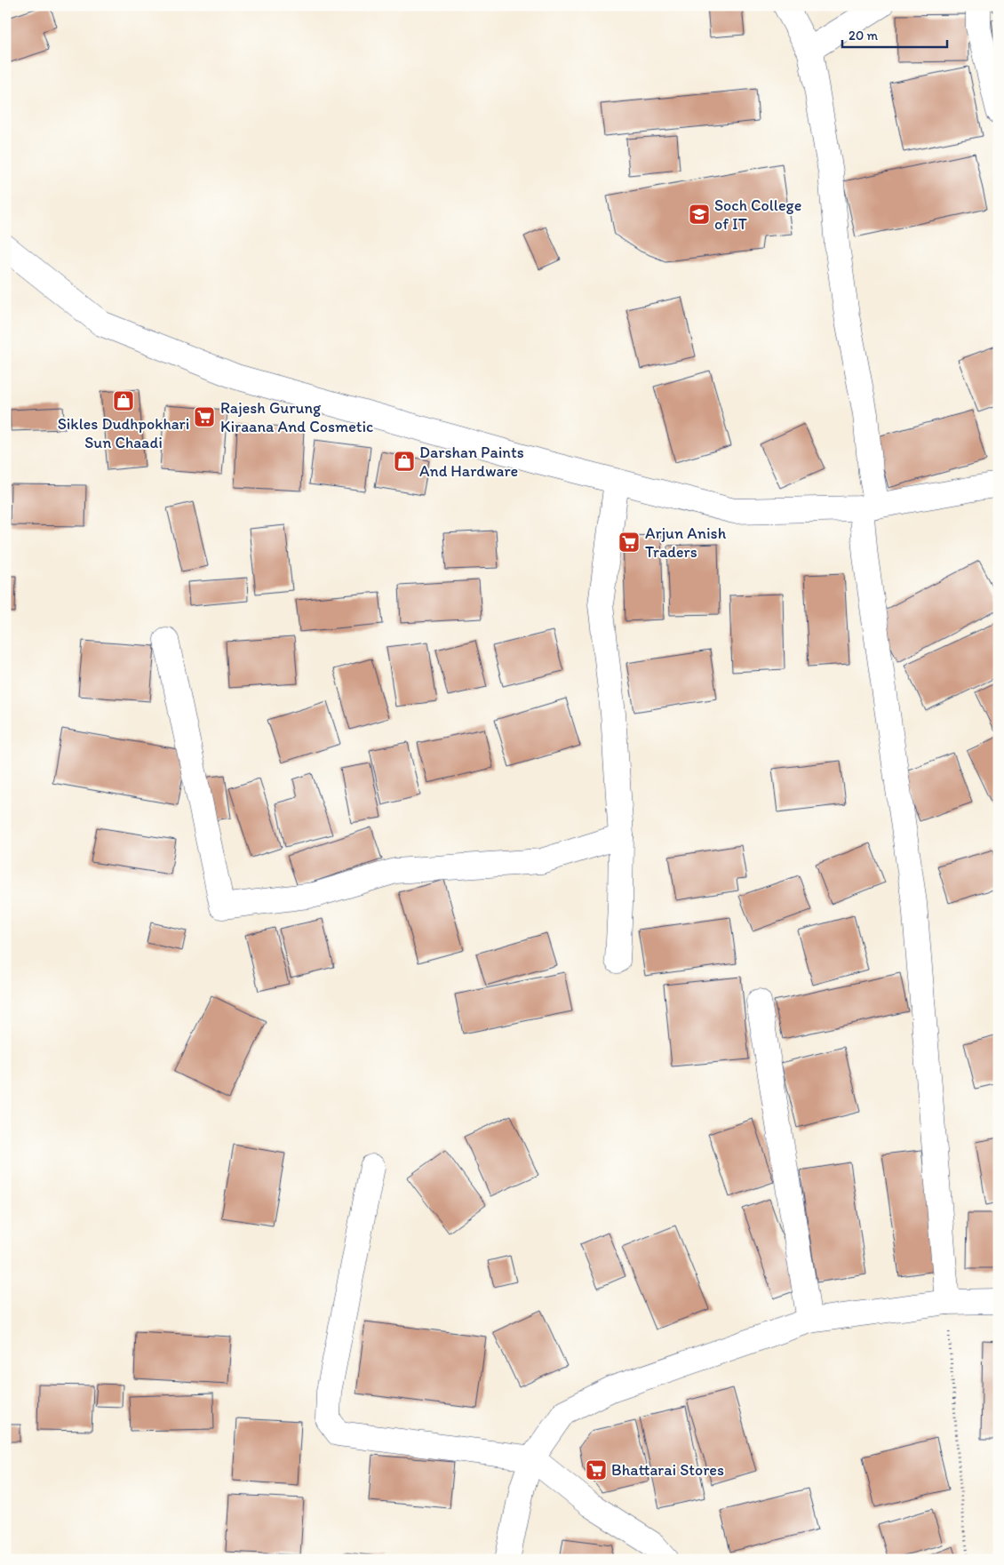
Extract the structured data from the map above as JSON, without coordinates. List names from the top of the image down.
{
  "places": {
    "school or university": ["Soch College of IT"],
    "shop": ["Sikles Dudhpokhari Sun Chaadi", "Darshan Paints And Hardware"],
    "supermarket": ["Rajesh Gurung Kiraana And Cosmetic", "Arjun Anish Traders", "Bhattarai Stores"]
  },
  "scale_bar": "20 m"
}
